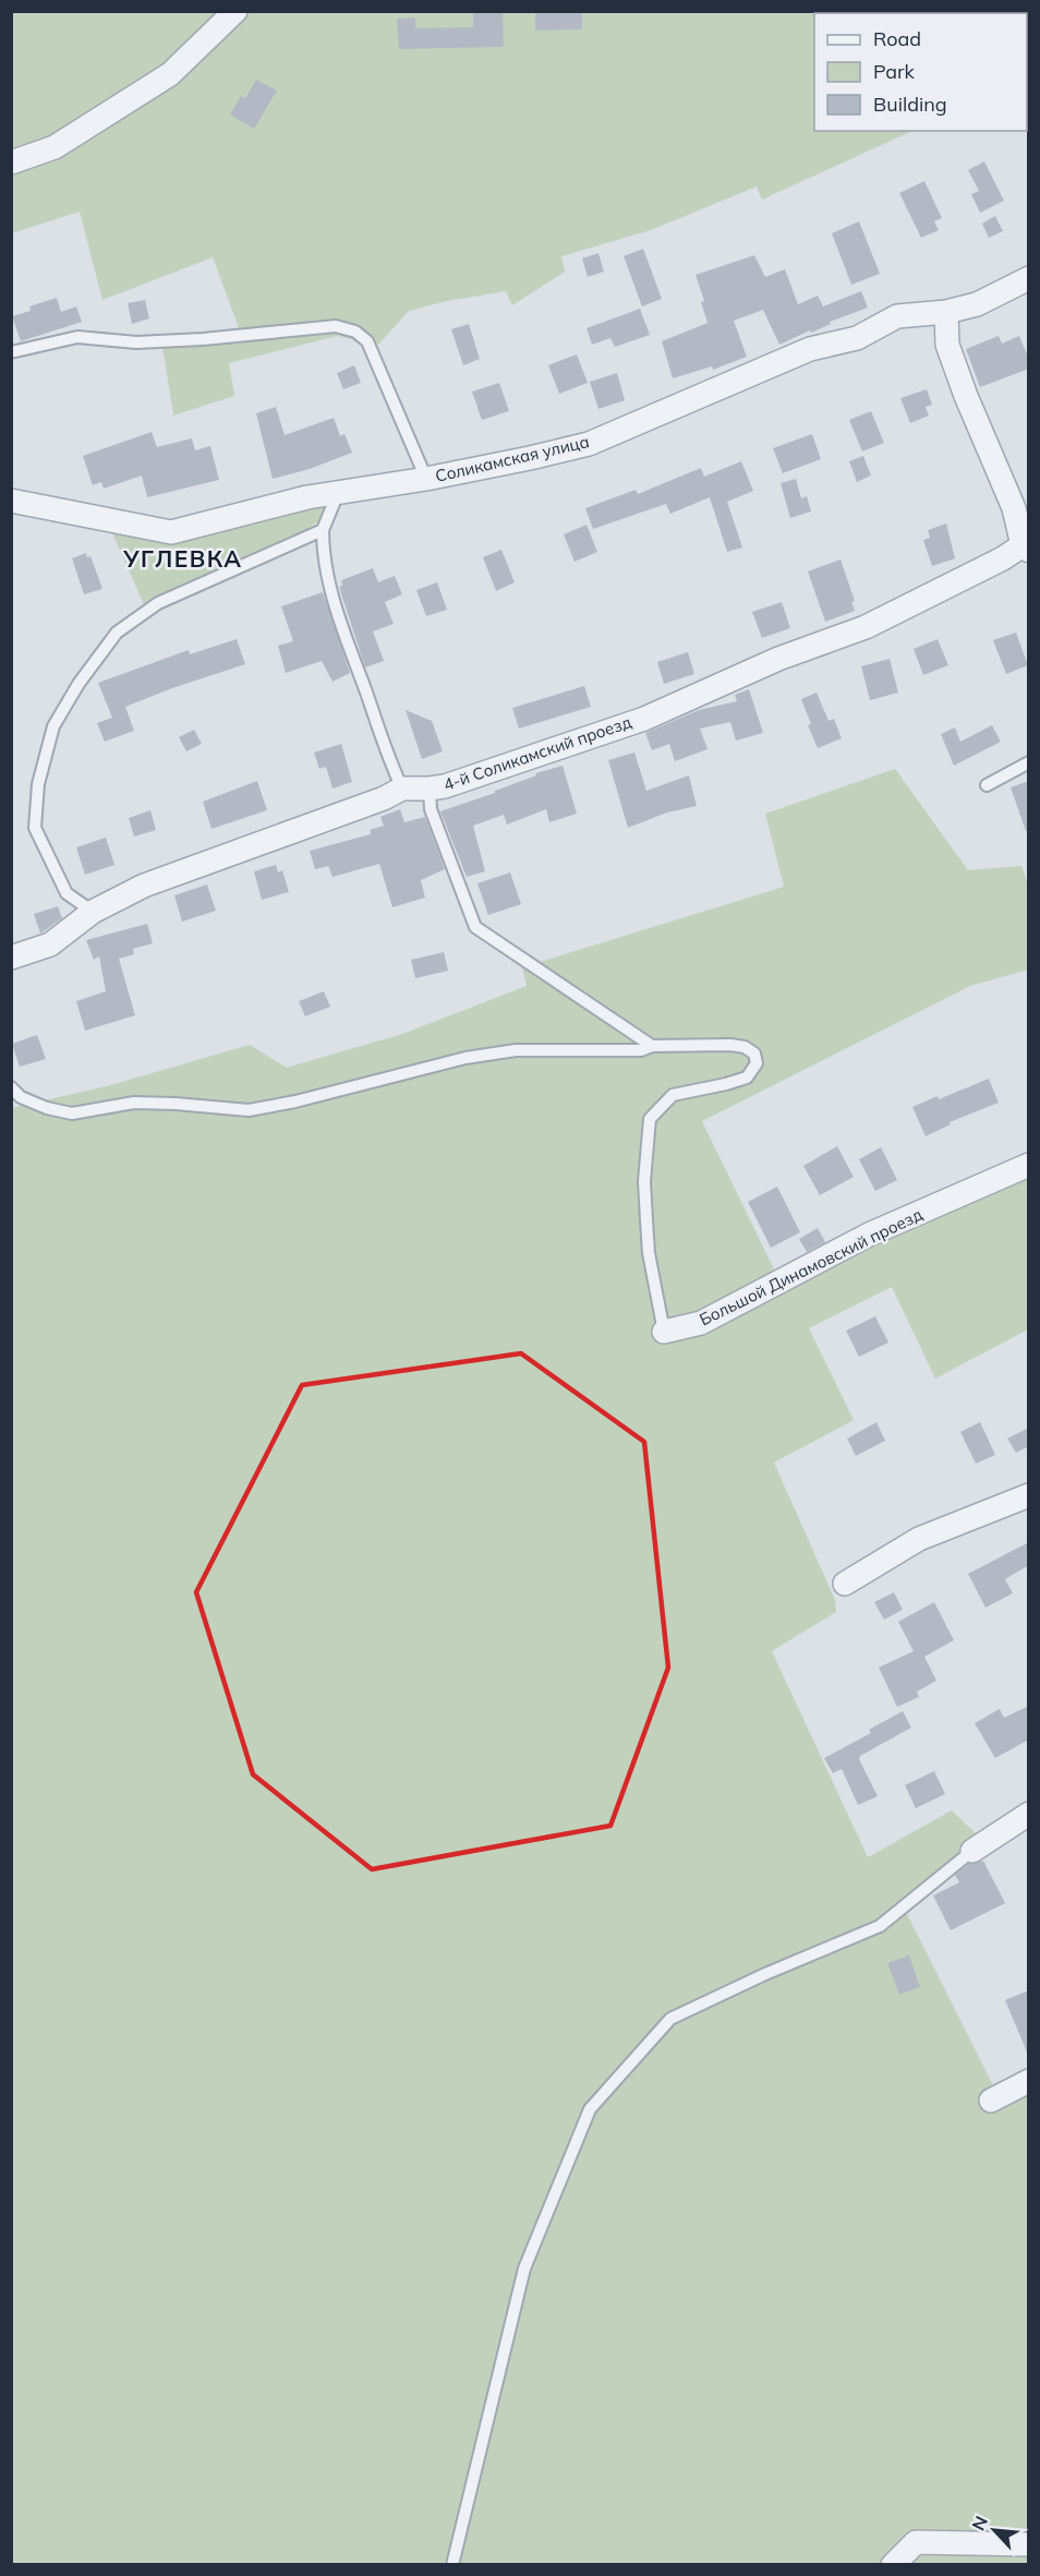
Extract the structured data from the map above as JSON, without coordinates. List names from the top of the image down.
{
  "streets": {
    "street": ["Соликамская улица", "4-й Соликамский проезд", "Большой Динамовский проезд"]
  },
  "districts": ["УГЛЕВКА"],
  "legend": ["Road", "Park", "Building"],
  "north": "top left"
}
